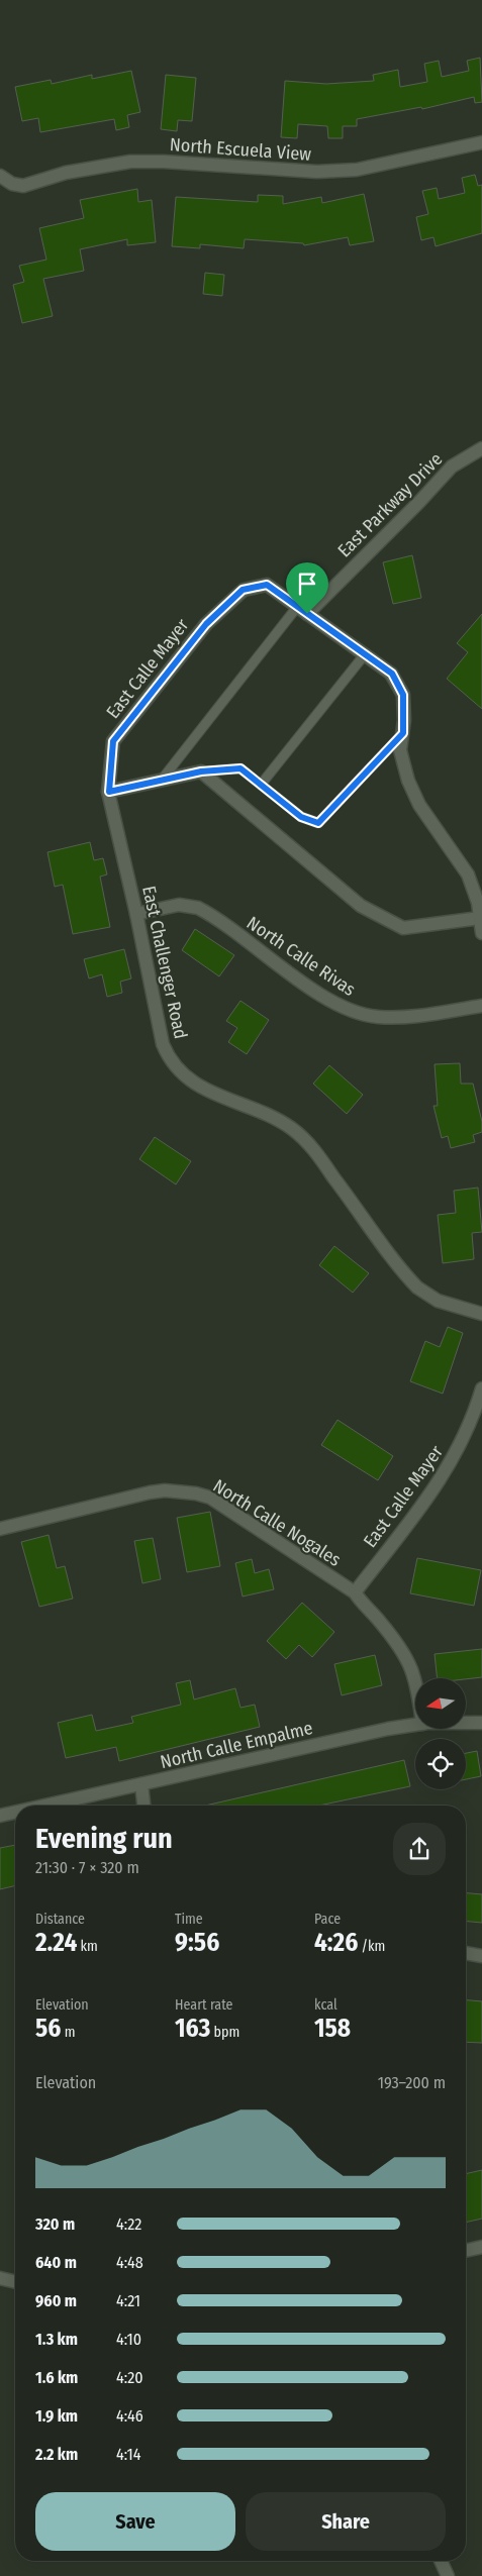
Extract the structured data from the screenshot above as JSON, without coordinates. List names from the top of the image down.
{
  "streets": {
    "street": [
      "North Escuela View",
      "East Parkway Drive",
      "East Calle Mayer",
      "North Calle Rivas",
      "East Challenger Road",
      "North Calle Nogales",
      "North Calle Empalme"
    ]
  },
  "crossings": [
    ["East Parkway Drive", "East Calle Mayer"],
    ["East Calle Mayer", "East Challenger Road"],
    ["East Calle Mayer", "North Calle Nogales"],
    ["North Calle Rivas", "East Challenger Road"]
  ],
  "north": "left",
  "page": {
    "heading": ["Evening run", "21:30 · 7 × 320 m"],
    "stats": [
      ["Distance", "2.24 km"],
      ["Time", "9:56"],
      ["Pace", "4:26 /km"],
      ["Elevation", "56 m"],
      ["Heart rate", "163 bpm"],
      ["kcal", "158"]
    ],
    "chart": ["Elevation", "193–200 m"],
    "list": [
      {
        "name": "320 m",
        "note": "4:22"
      },
      {
        "name": "640 m",
        "note": "4:48"
      },
      {
        "name": "960 m",
        "note": "4:21"
      },
      {
        "name": "1.3 km",
        "note": "4:10"
      },
      {
        "name": "1.6 km",
        "note": "4:20"
      },
      {
        "name": "1.9 km",
        "note": "4:46"
      },
      {
        "name": "2.2 km",
        "note": "4:14"
      }
    ],
    "buttons": ["Save", "Share"]
  }
}
